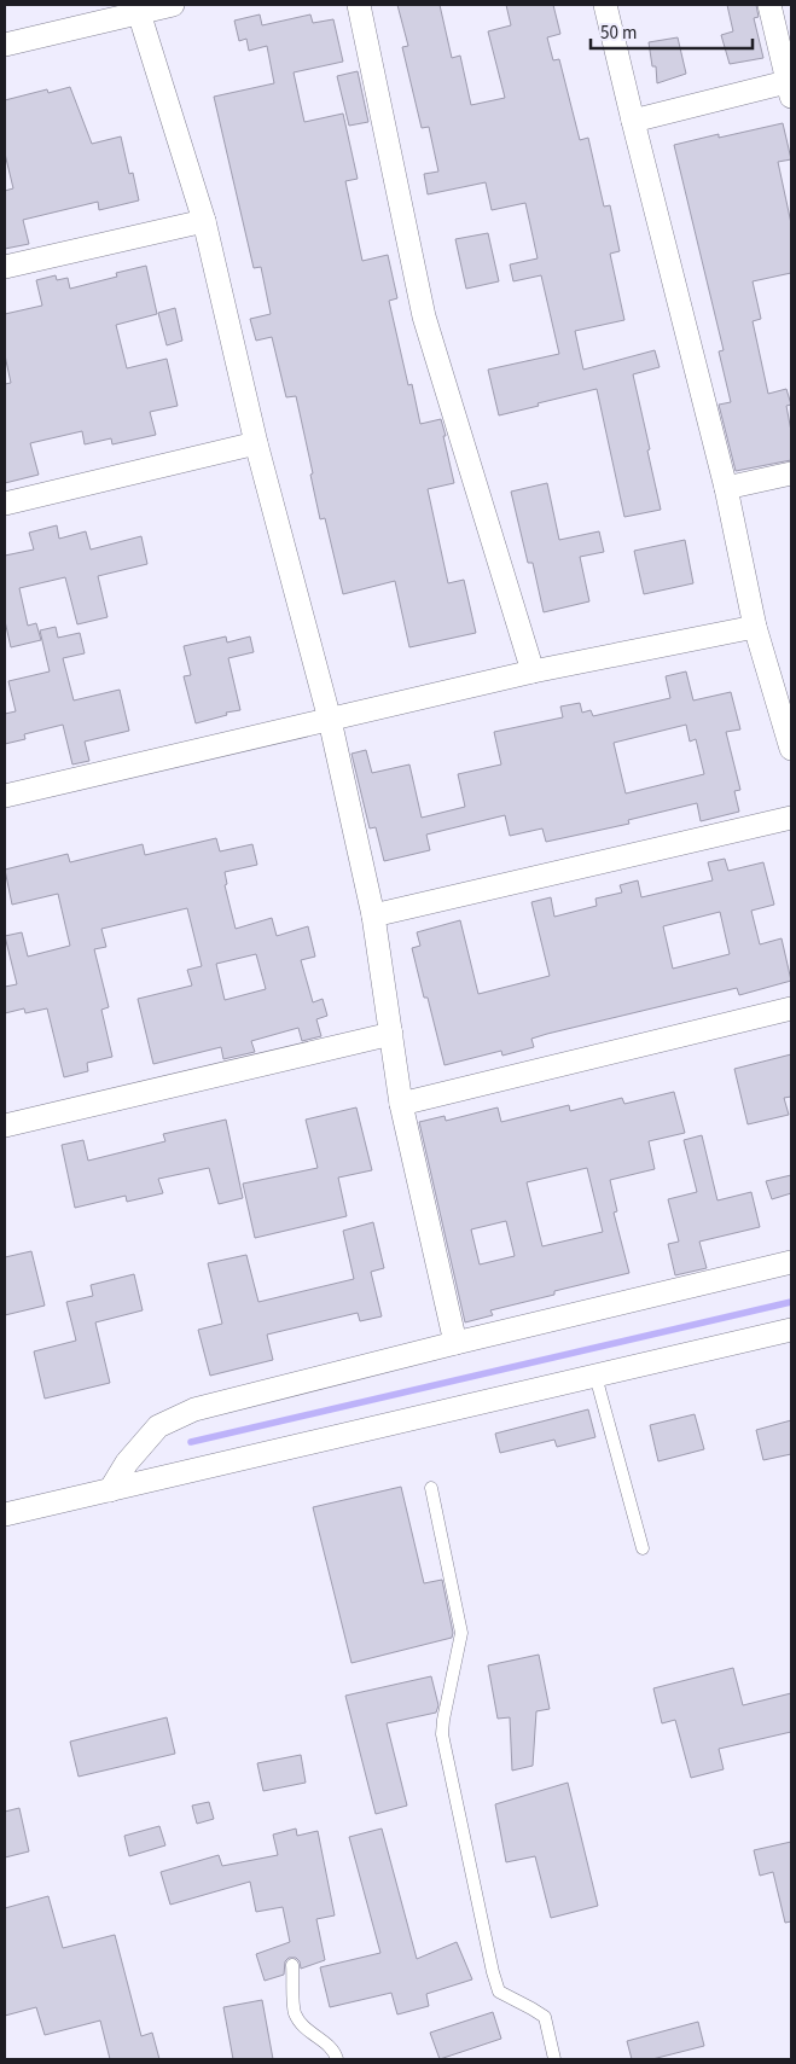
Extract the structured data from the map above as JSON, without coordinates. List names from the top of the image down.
{
  "scale_bar": "50 m"
}
